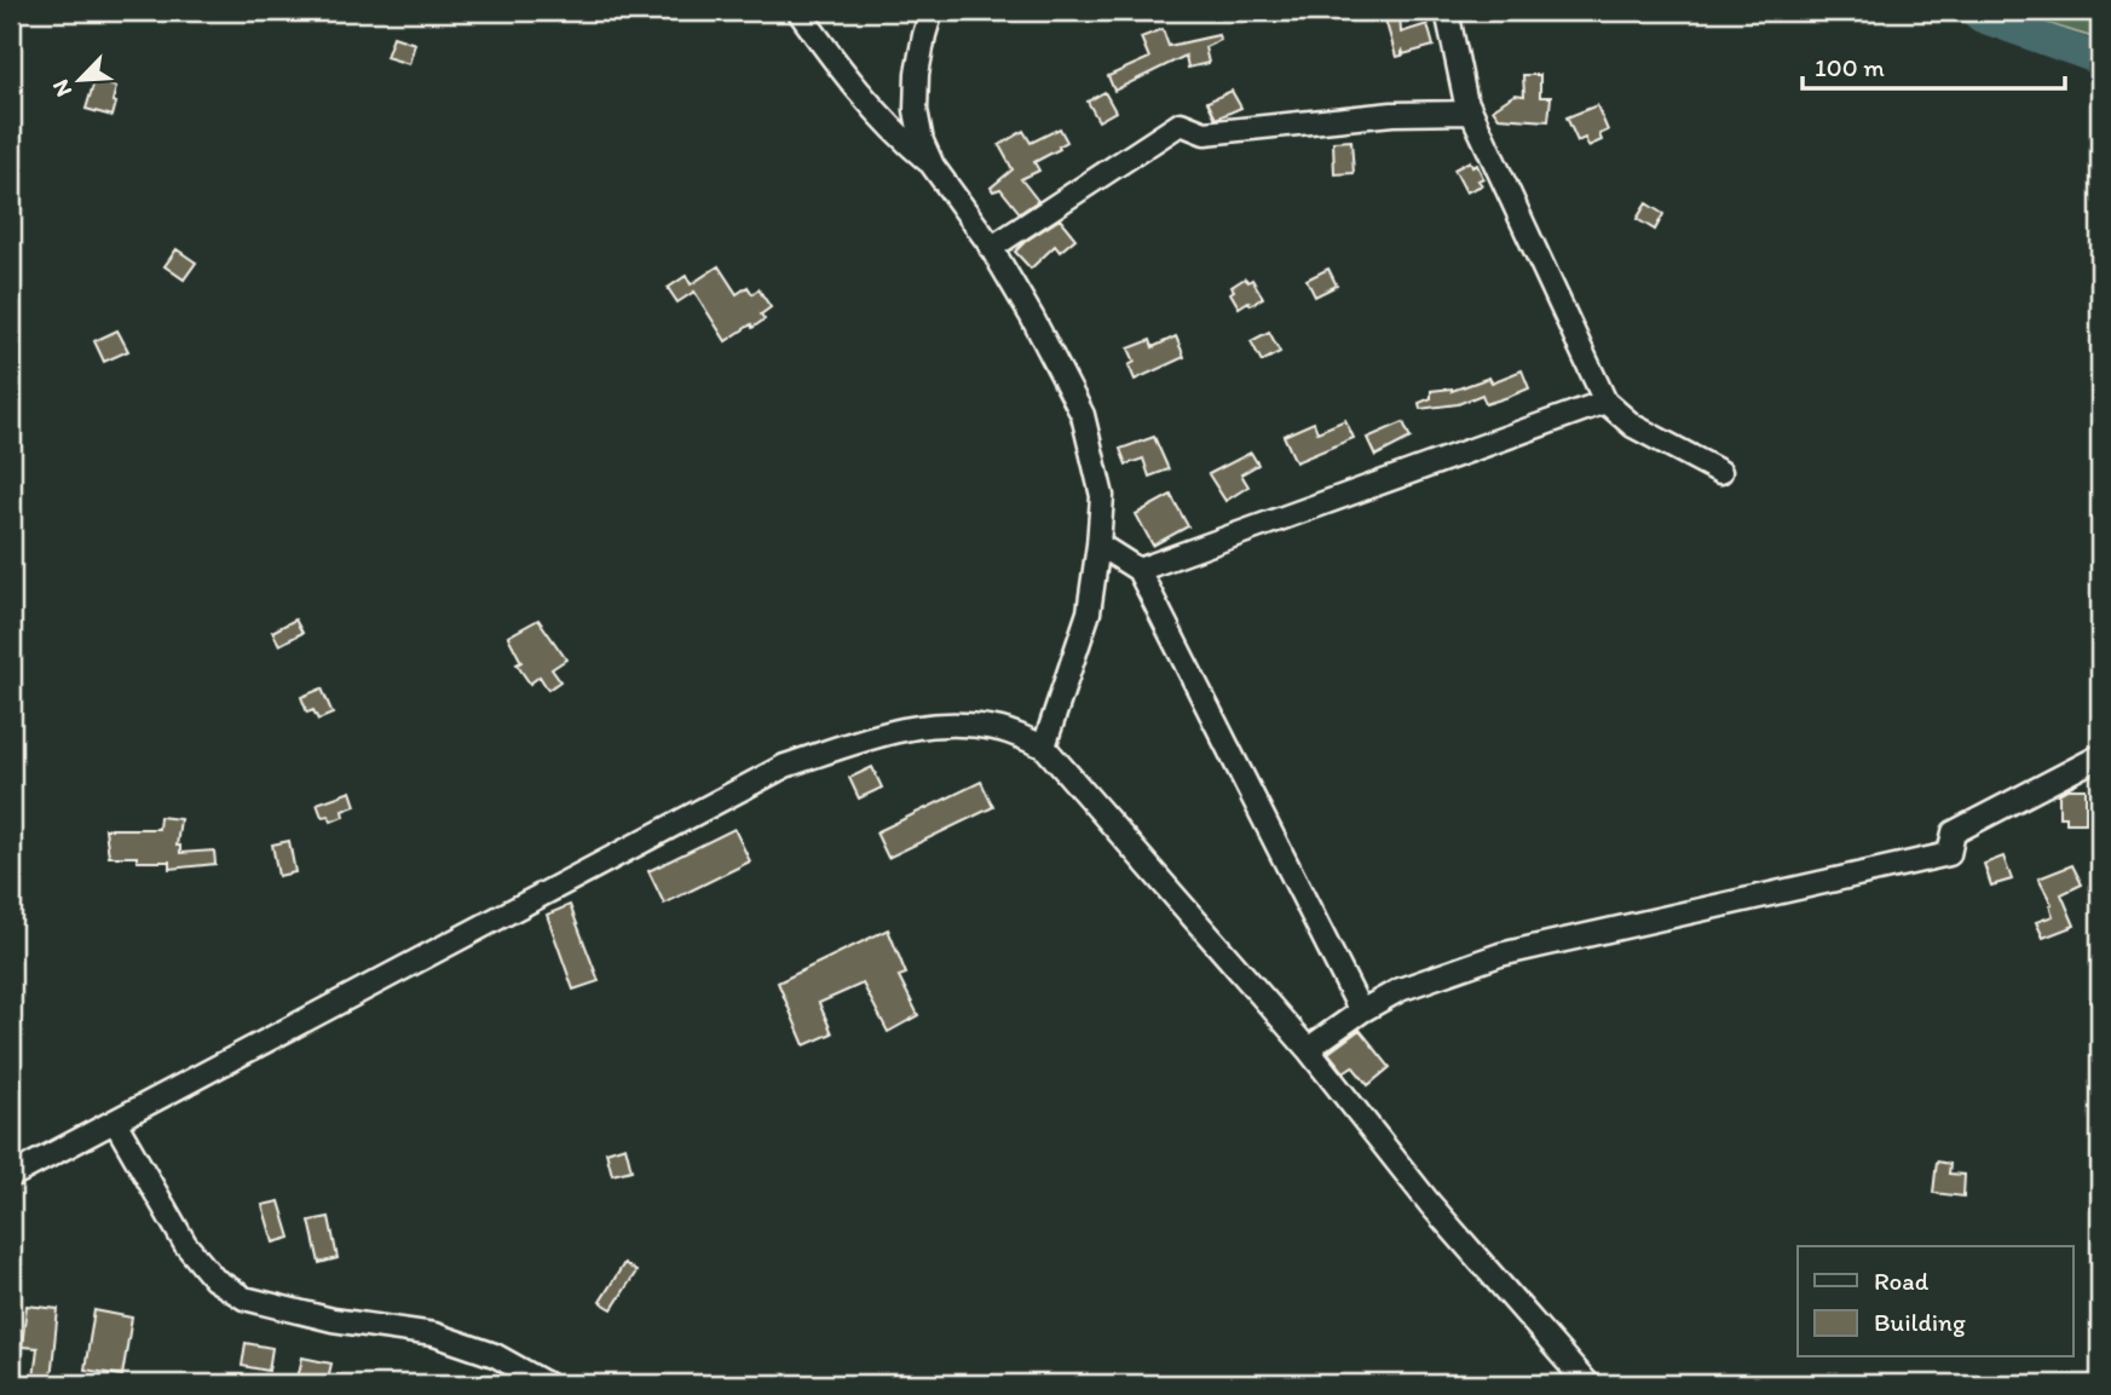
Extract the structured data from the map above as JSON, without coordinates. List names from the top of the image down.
{
  "legend": ["Road", "Building"],
  "scale_bar": "100 m",
  "north": "bottom left"
}
